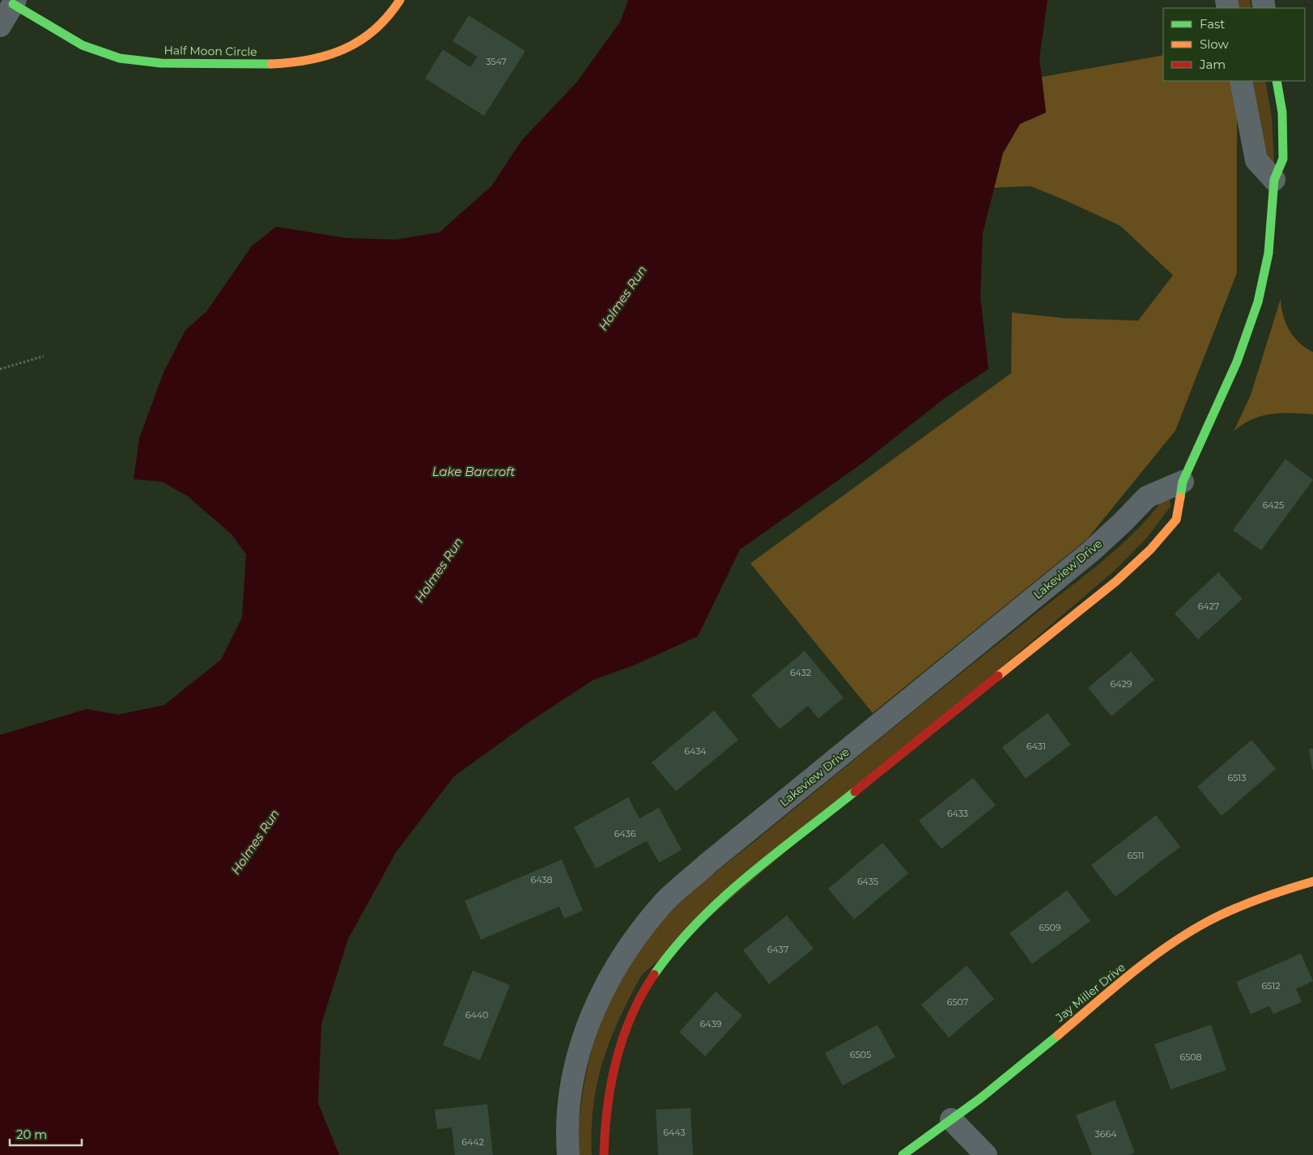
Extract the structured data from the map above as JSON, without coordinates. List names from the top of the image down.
{
  "streets": {
    "street": ["Half Moon Circle", "Lakeview Drive", "Jay Miller Drive"]
  },
  "water": ["Holmes Run", "Lake Barcroft"],
  "house_numbers": [
    "3547",
    "6425",
    "6427",
    "6432",
    "6429",
    "6431",
    "6434",
    "6513",
    "6433",
    "6436",
    "6511",
    "6438",
    "6435",
    "6509",
    "6437",
    "6512",
    "6507",
    "6440",
    "6439",
    "6505",
    "6508",
    "6443",
    "3664",
    "6442"
  ],
  "legend": ["Fast", "Slow", "Jam"],
  "scale_bar": "20 m"
}
